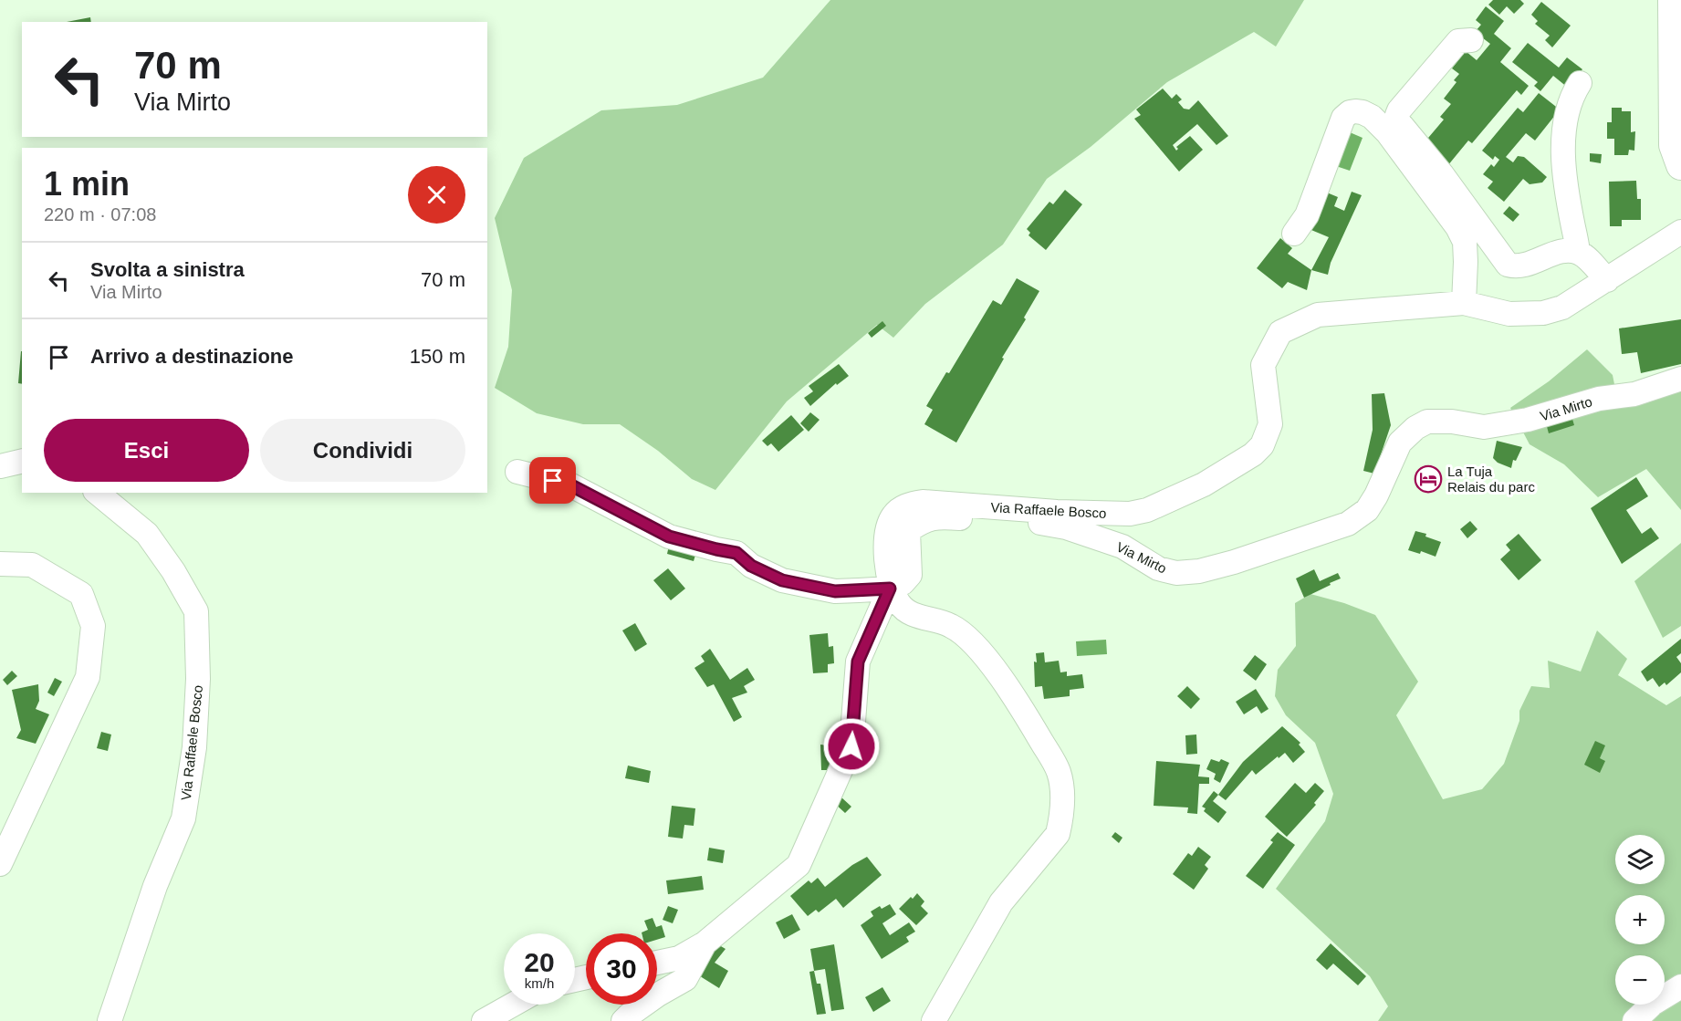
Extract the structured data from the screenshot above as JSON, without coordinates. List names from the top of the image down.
{
  "streets": {
    "street": ["Via Mirto", "Via Raffaele Bosco"]
  },
  "crossings": [
    ["Via Mirto", "Via Raffaele Bosco"]
  ],
  "places": {
    "hotel": ["La Tuja Relais du parc"]
  },
  "page": {
    "turn": ["70 m", "Via Mirto"],
    "heading": ["1 min", "220 m · 07:08"],
    "list": [
      {
        "name": "Svolta a sinistra",
        "note": "Via Mirto",
        "value": "70 m"
      },
      {
        "name": "Arrivo a destinazione",
        "value": "150 m"
      }
    ],
    "buttons": ["Esci", "Condividi"],
    "map_buttons": ["+", "−"],
    "speed": "20 km/h",
    "limit": "30"
  }
}
